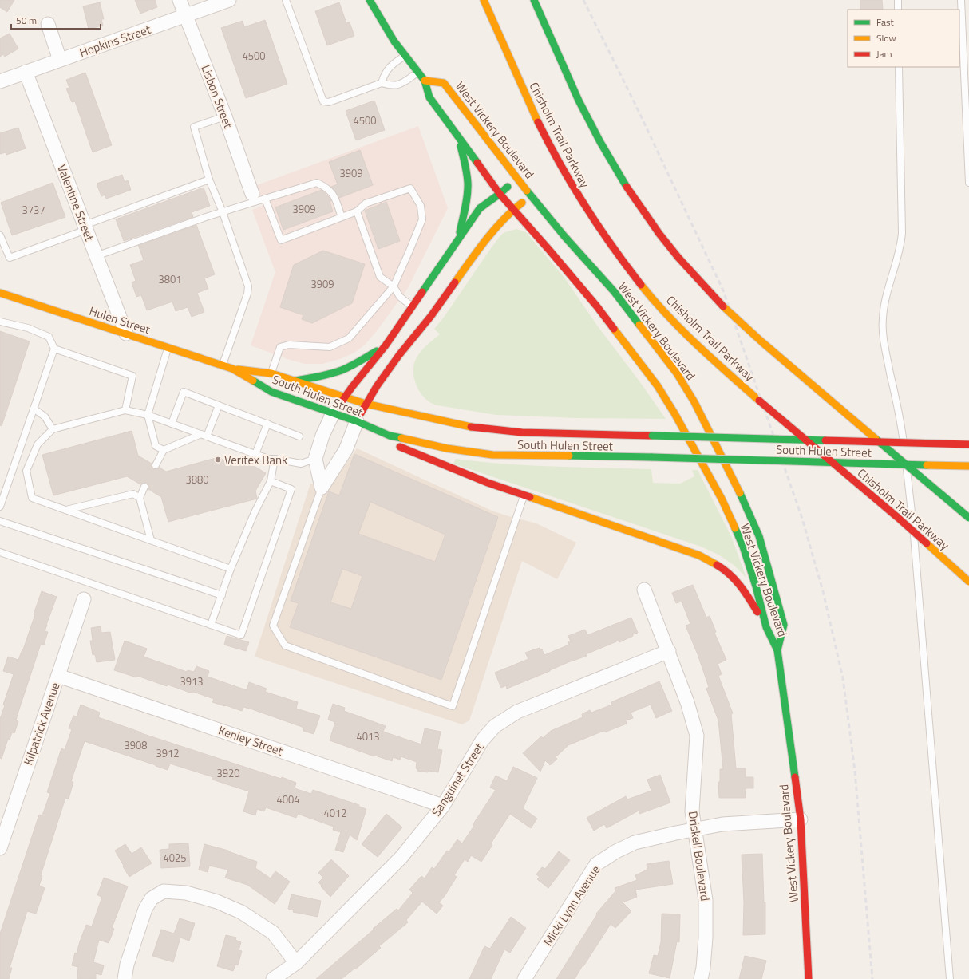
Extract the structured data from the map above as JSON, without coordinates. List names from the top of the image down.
{
  "streets": {
    "main road": [
      "West Vickery Boulevard",
      "Chisholm Trail Parkway",
      "Hulen Street",
      "South Hulen Street"
    ],
    "street": [
      "Hopkins Street",
      "Lisbon Street",
      "Valentine Street",
      "Kilpatrick Avenue",
      "Kenley Street",
      "Sanguinet Street",
      "Driskell Boulevard",
      "Micki Lynn Avenue"
    ]
  },
  "crossings": [
    ["Hopkins Street", "Lisbon Street"],
    ["Hopkins Street", "Valentine Street"],
    ["West Vickery Boulevard", "Micki Lynn Avenue"],
    ["Valentine Street", "Hulen Street"],
    ["Hulen Street", "South Hulen Street"],
    ["Kilpatrick Avenue", "Kenley Street"],
    ["Kenley Street", "Sanguinet Street"],
    ["Sanguinet Street", "Driskell Boulevard"],
    ["Driskell Boulevard", "Micki Lynn Avenue"]
  ],
  "places": ["Veritex Bank"],
  "house_numbers": [
    "4500",
    "4500",
    "3909",
    "3909",
    "3737",
    "3801",
    "3909",
    "3880",
    "3913",
    "4013",
    "3908",
    "3912",
    "3920",
    "4004",
    "4012",
    "4025"
  ],
  "legend": ["Fast", "Slow", "Jam"],
  "scale_bar": "50 m"
}
